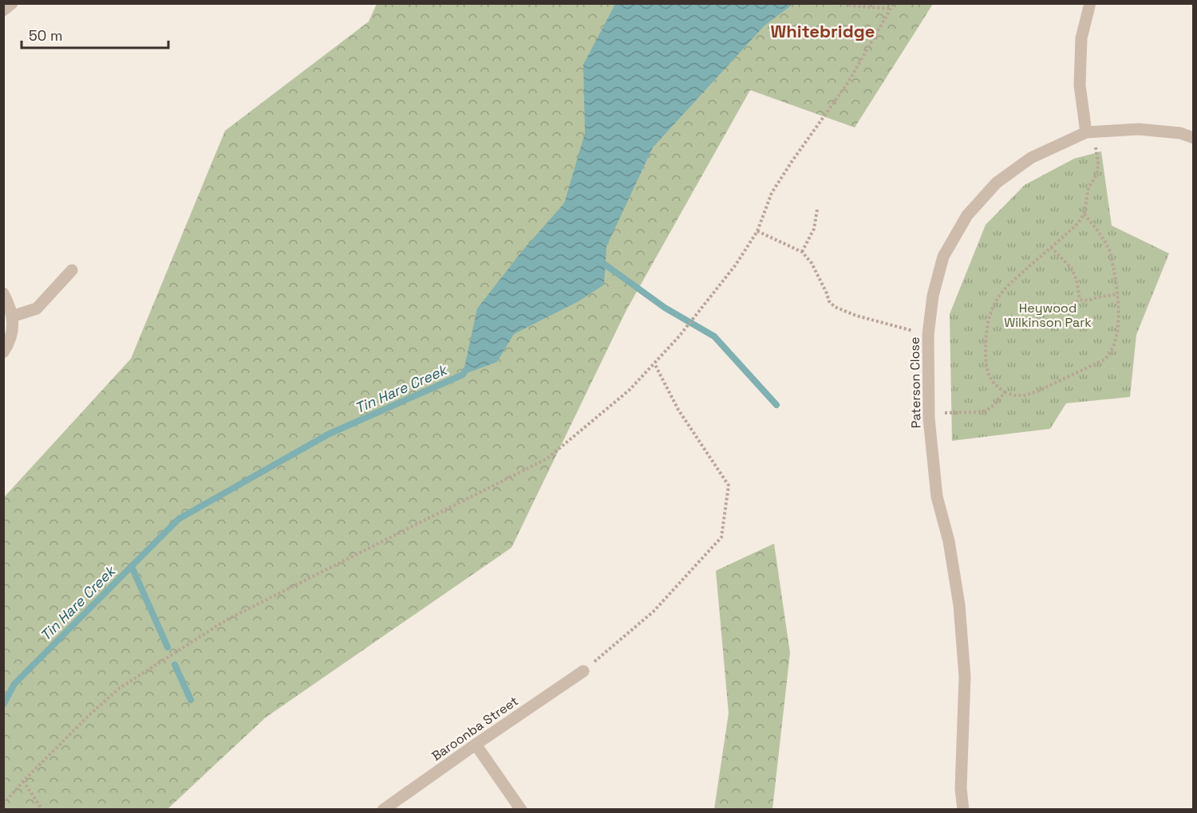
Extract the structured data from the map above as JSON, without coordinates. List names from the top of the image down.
{
  "streets": {
    "street": ["Paterson Close", "Baroonba Street"]
  },
  "districts": ["Whitebridge"],
  "water": ["Tin Hare Creek"],
  "parks": ["Heywood Wilkinson Park"],
  "scale_bar": "50 m"
}
